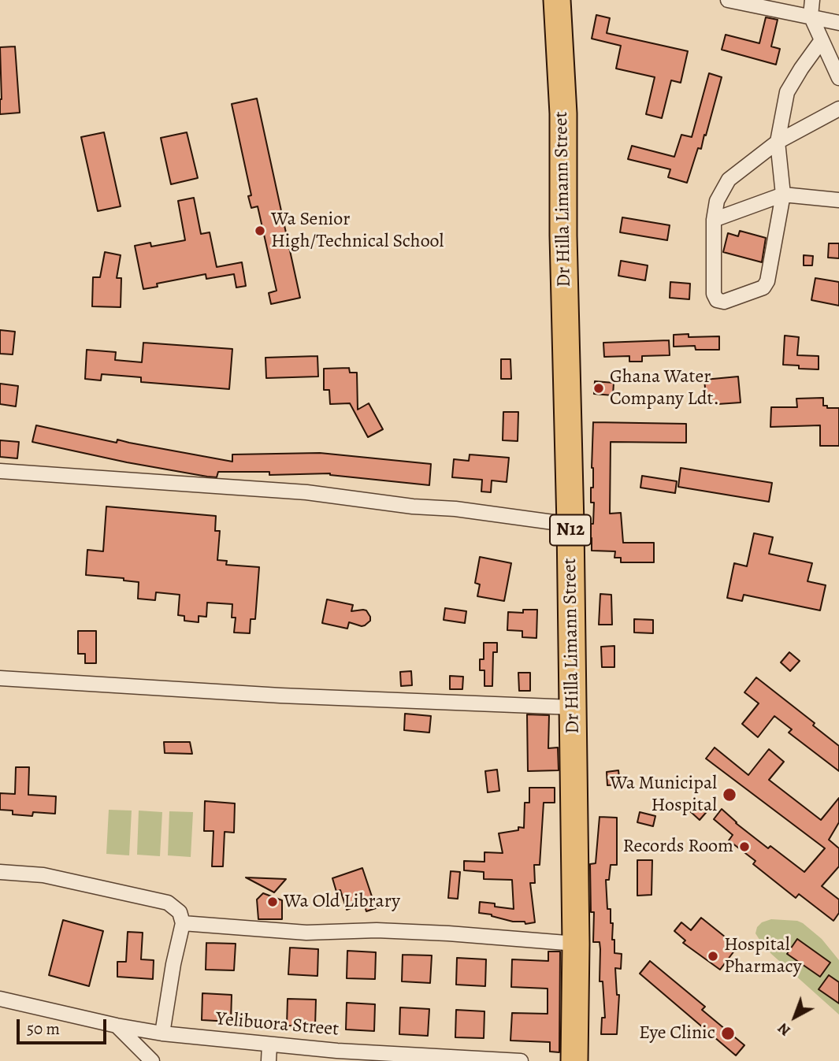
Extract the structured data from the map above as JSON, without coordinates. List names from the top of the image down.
{
  "streets": {
    "highway": ["Dr Hilla Limann Street", "N12"],
    "street": ["Yelibuora Street"]
  },
  "places": [
    "Wa Senior High/Technical School",
    "Ghana Water Company Ldt.",
    "Wa Municipal Hospital",
    "Records Room",
    "Wa Old Library",
    "Hospital Pharmacy",
    "Eye Clinic"
  ],
  "scale_bar": "50 m",
  "north": "bottom left"
}
